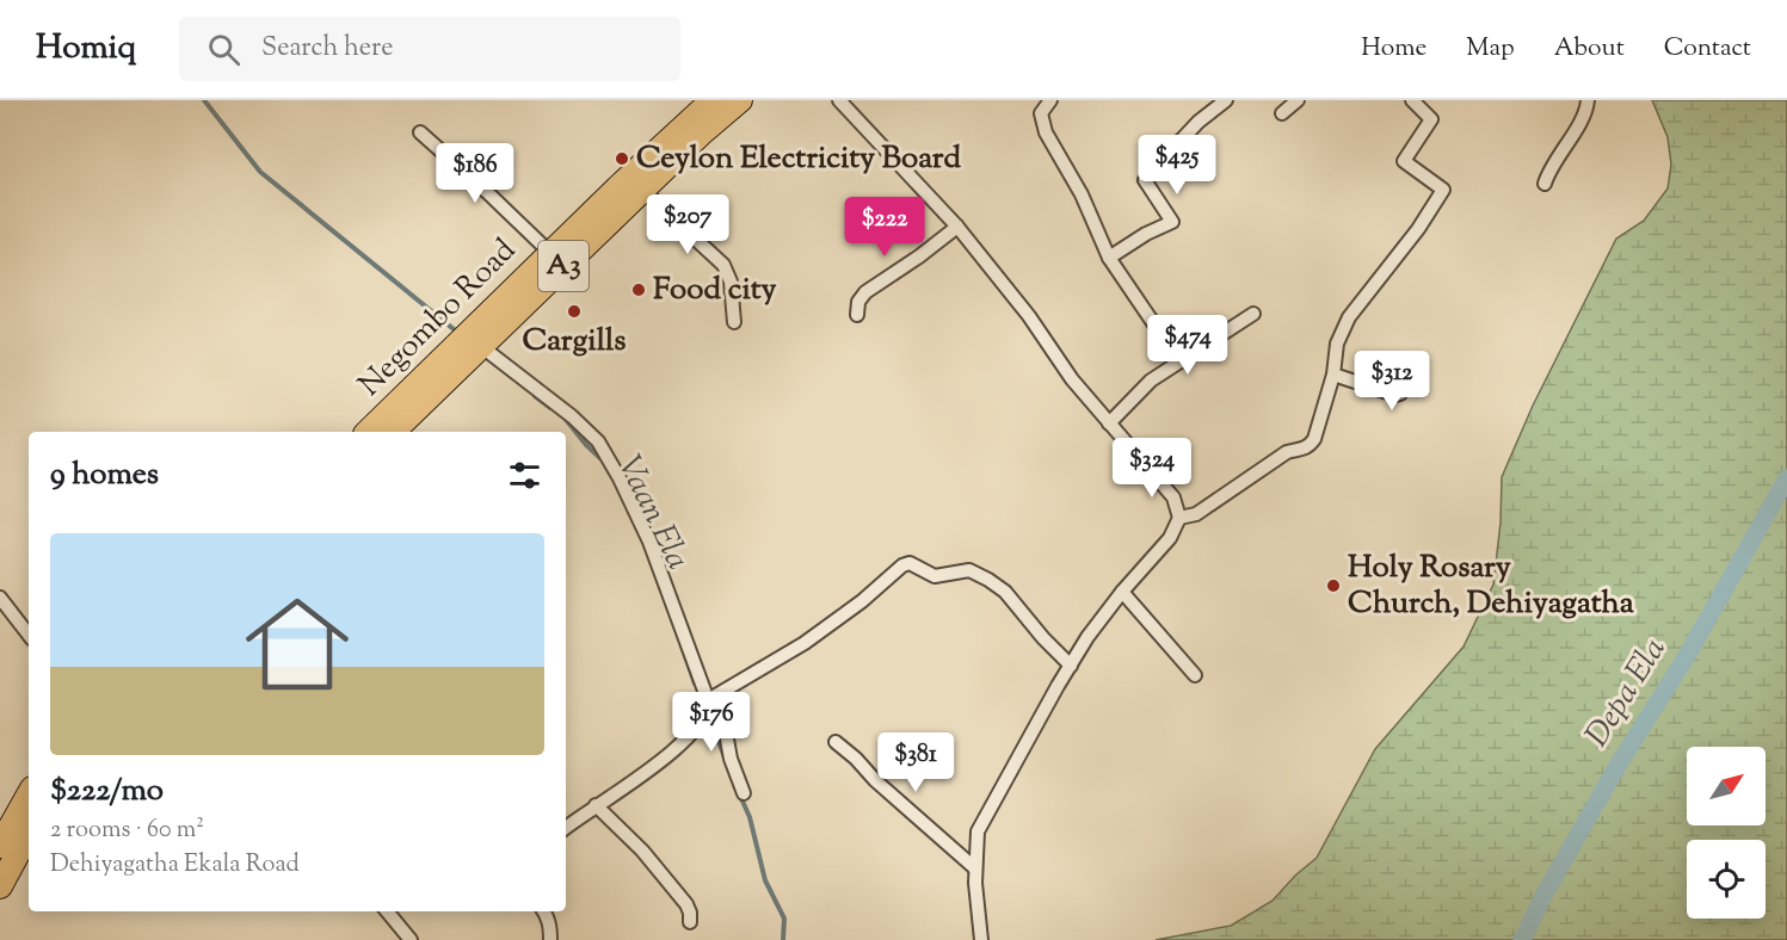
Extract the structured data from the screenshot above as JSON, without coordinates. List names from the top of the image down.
{
  "streets": {
    "highway": ["A3", "Negombo Road"]
  },
  "water": ["Vaan Ela", "Depa Ela"],
  "places": [
    "Ceylon Electricity Board",
    "Food city",
    "Cargills",
    "Holy Rosary Church, Dehiyagatha"
  ],
  "north": "top right",
  "page": {
    "header": "Homiq",
    "search": "Search here",
    "nav": [
      "Home",
      "Map",
      "About",
      "Contact"
    ],
    "price": [
      "$425",
      "$186",
      "$207",
      "$222",
      "$474",
      "$312",
      "$324",
      "$176",
      "$381"
    ],
    "heading": "9 homes",
    "list": [
      {
        "name": "$222/mo",
        "note": "2 rooms · 60 m² · Dehiyagatha Ekala Road"
      }
    ]
  }
}
